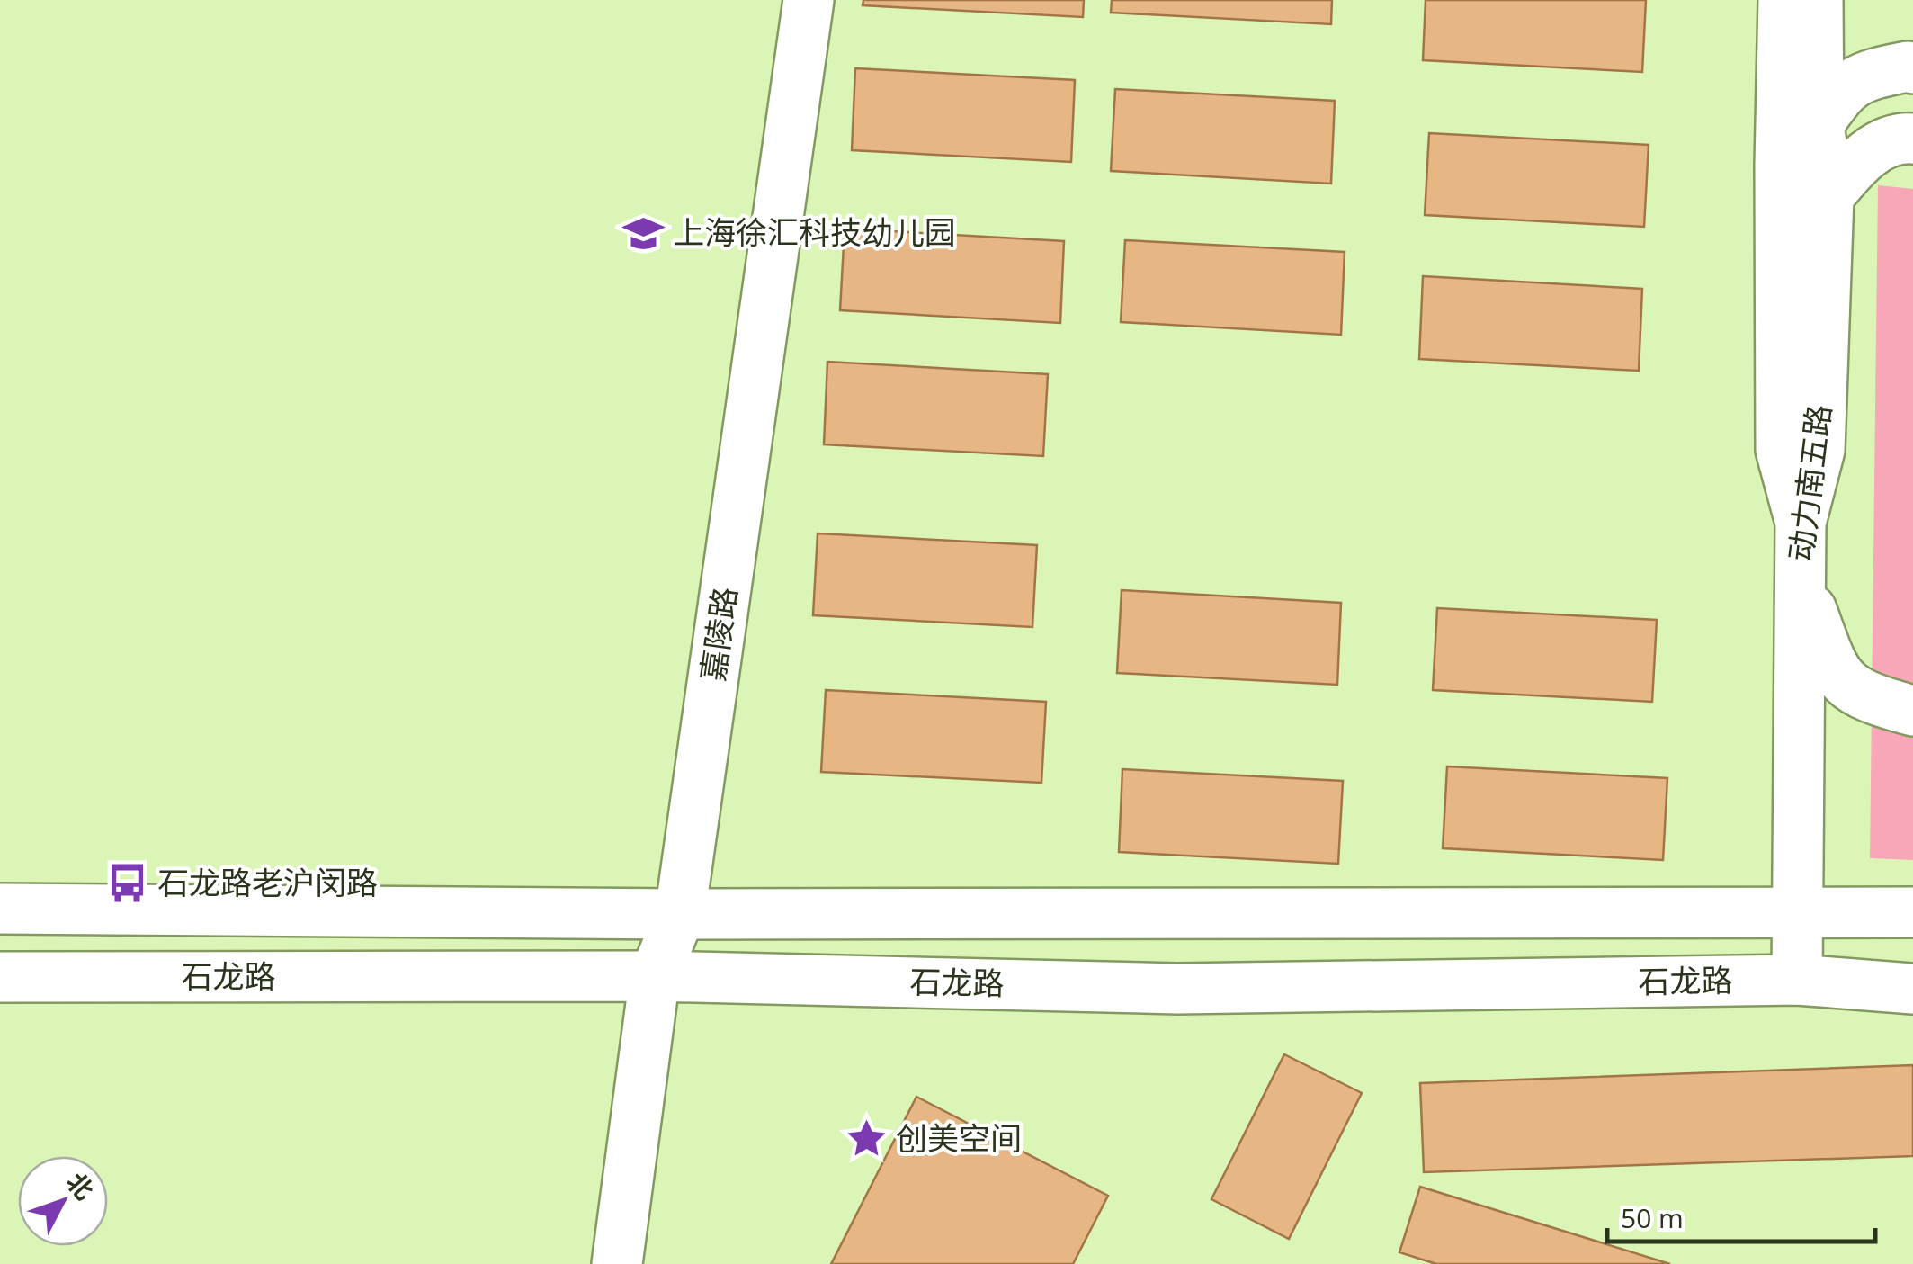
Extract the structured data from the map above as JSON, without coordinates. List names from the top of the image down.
{
  "streets": {
    "main road": ["动力南五路", "嘉陵路", "石龙路"]
  },
  "crossings": [
    ["动力南五路", "石龙路"],
    ["嘉陵路", "石龙路"]
  ],
  "places": {
    "school or university": ["上海徐汇科技幼儿园"],
    "bus stop": ["石龙路老沪闵路"],
    "place": ["创美空间"]
  },
  "scale_bar": "50 m",
  "north": "top right"
}
